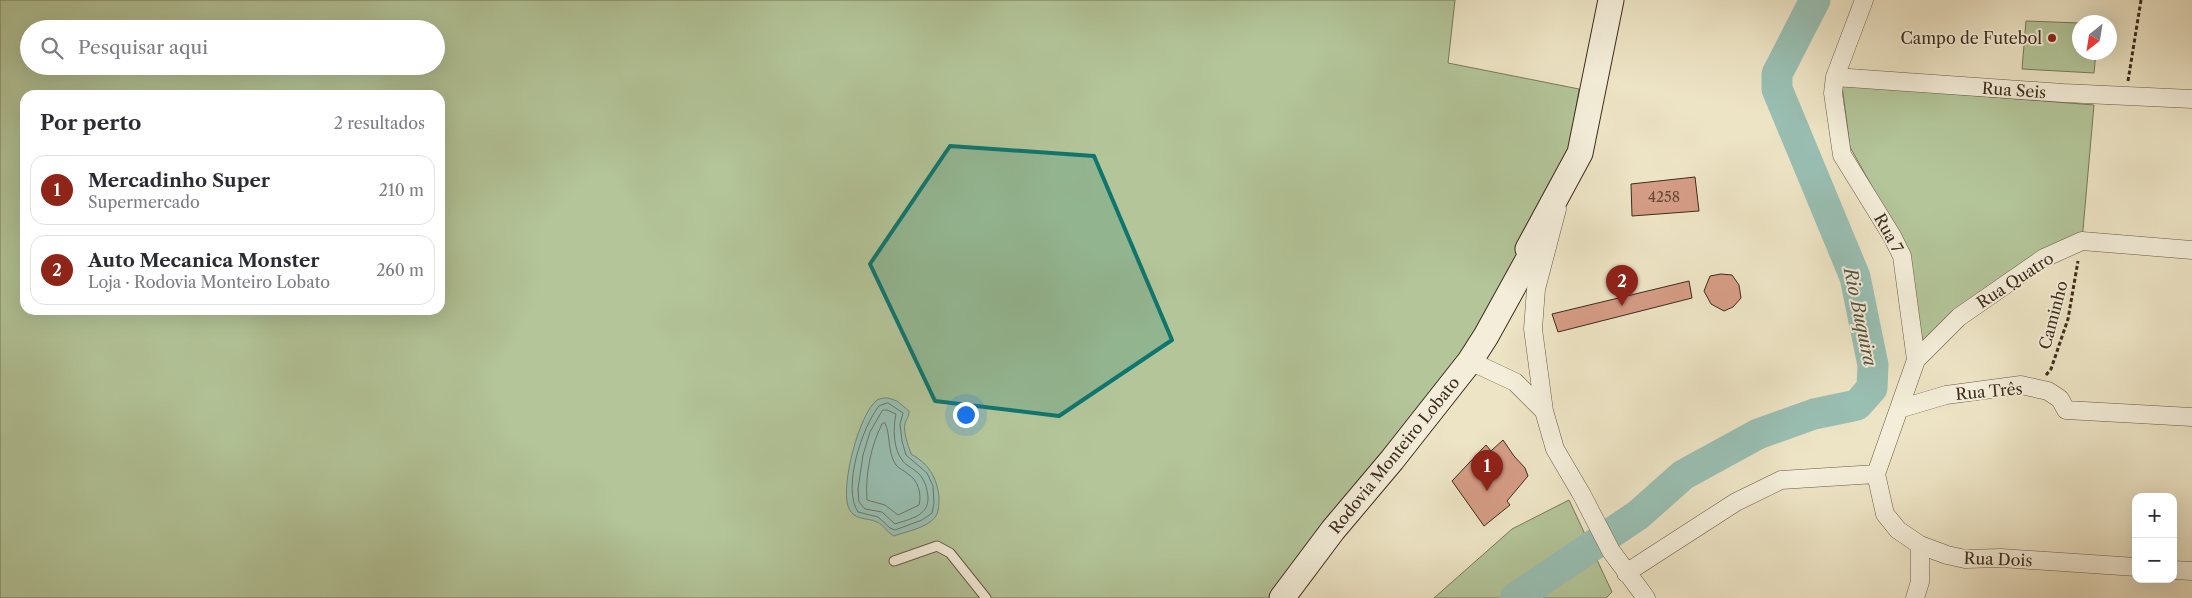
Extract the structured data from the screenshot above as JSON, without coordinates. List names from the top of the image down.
{
  "streets": {
    "main road": ["Rodovia Monteiro Lobato"],
    "street": [
      "Rua Seis",
      "Rua 7",
      "Rua Quatro",
      "Rua Três",
      "Rua Dois"
    ],
    "path": ["Caminho"]
  },
  "crossings": [
    ["Rua Seis", "Rua 7"],
    ["Rua 7", "Rua Quatro"],
    ["Rua 7", "Rua Três"],
    ["Rua 7", "Rua Dois"],
    ["Rua Quatro", "Caminho"],
    ["Caminho", "Rua Três"]
  ],
  "water": ["Rio Buquira"],
  "places": ["Campo de Futebol"],
  "house_numbers": ["4258"],
  "north": "bottom left",
  "page": {
    "search": "Pesquisar aqui",
    "heading": ["Por perto", "2 resultados"],
    "list": [
      {
        "mark": "1",
        "name": "Mercadinho Super",
        "note": "Supermercado",
        "value": "210 m"
      },
      {
        "mark": "2",
        "name": "Auto Mecanica Monster",
        "note": "Loja · Rodovia Monteiro Lobato",
        "value": "260 m"
      }
    ],
    "pins": ["2", "1"],
    "map_buttons": ["+", "−"]
  }
}
